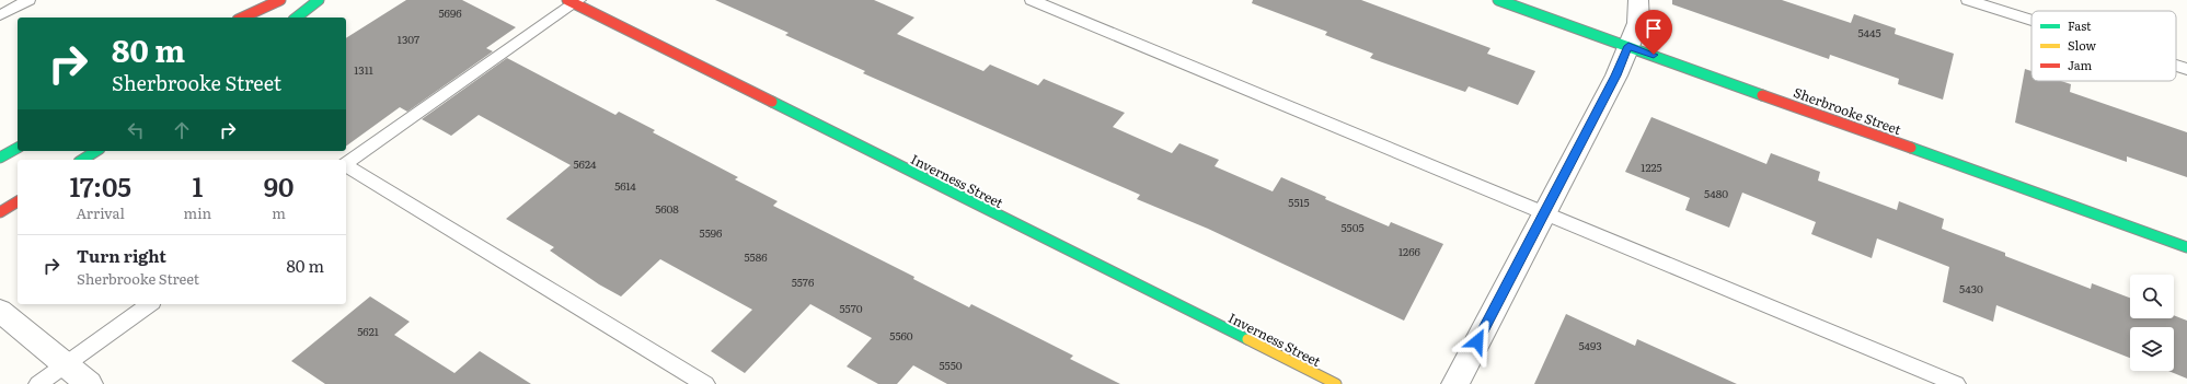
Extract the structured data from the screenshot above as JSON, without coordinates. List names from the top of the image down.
{
  "streets": {
    "street": ["Sherbrooke Street", "Inverness Street"]
  },
  "house_numbers": [
    "5696",
    "5445",
    "1307",
    "1311",
    "5624",
    "1225",
    "5614",
    "5480",
    "5515",
    "5608",
    "5505",
    "5596",
    "1266",
    "5586",
    "5576",
    "5430",
    "5570",
    "5621",
    "5560",
    "5493",
    "5550"
  ],
  "legend": ["Fast", "Slow", "Jam"],
  "page": {
    "turn": ["80 m", "Sherbrooke Street"],
    "eta": [
      "17:05",
      "Arrival",
      "1",
      "min",
      "90",
      "m"
    ],
    "list": [
      {
        "name": "Turn right",
        "note": "Sherbrooke Street",
        "value": "80 m"
      }
    ]
  }
}
